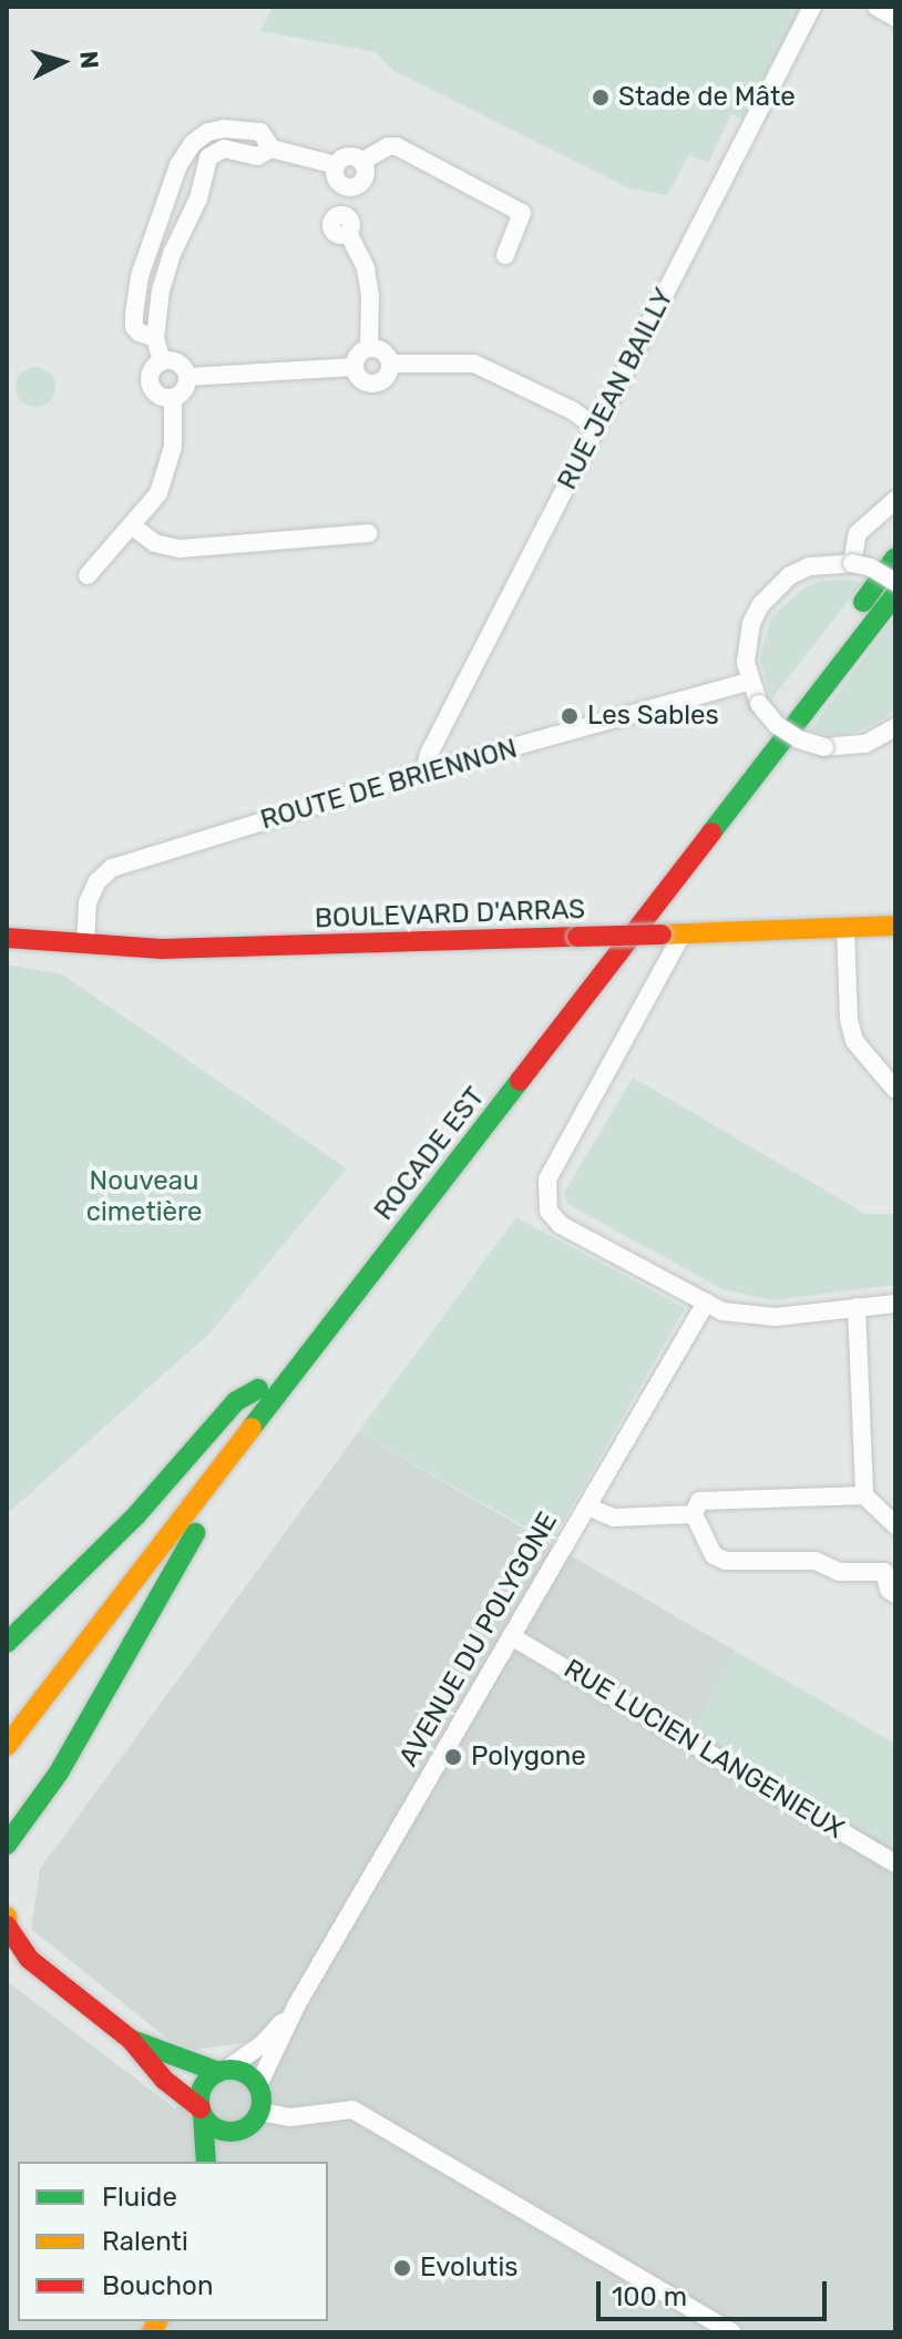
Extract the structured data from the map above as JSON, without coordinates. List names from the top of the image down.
{
  "streets": {
    "main road": ["BOULEVARD D'ARRAS", "ROCADE EST"],
    "street": [
      "RUE JEAN BAILLY",
      "ROUTE DE BRIENNON",
      "AVENUE DU POLYGONE",
      "RUE LUCIEN LANGENIEUX"
    ]
  },
  "crossings": [
    ["RUE JEAN BAILLY", "ROUTE DE BRIENNON"],
    ["ROUTE DE BRIENNON", "BOULEVARD D'ARRAS"],
    ["AVENUE DU POLYGONE", "RUE LUCIEN LANGENIEUX"]
  ],
  "parks": ["Nouveau cimetière"],
  "places": [
    "Stade de Mâte",
    "Les Sables",
    "Polygone",
    "Evolutis"
  ],
  "legend": ["Fluide", "Ralenti", "Bouchon"],
  "scale_bar": "100 m",
  "north": "right"
}
